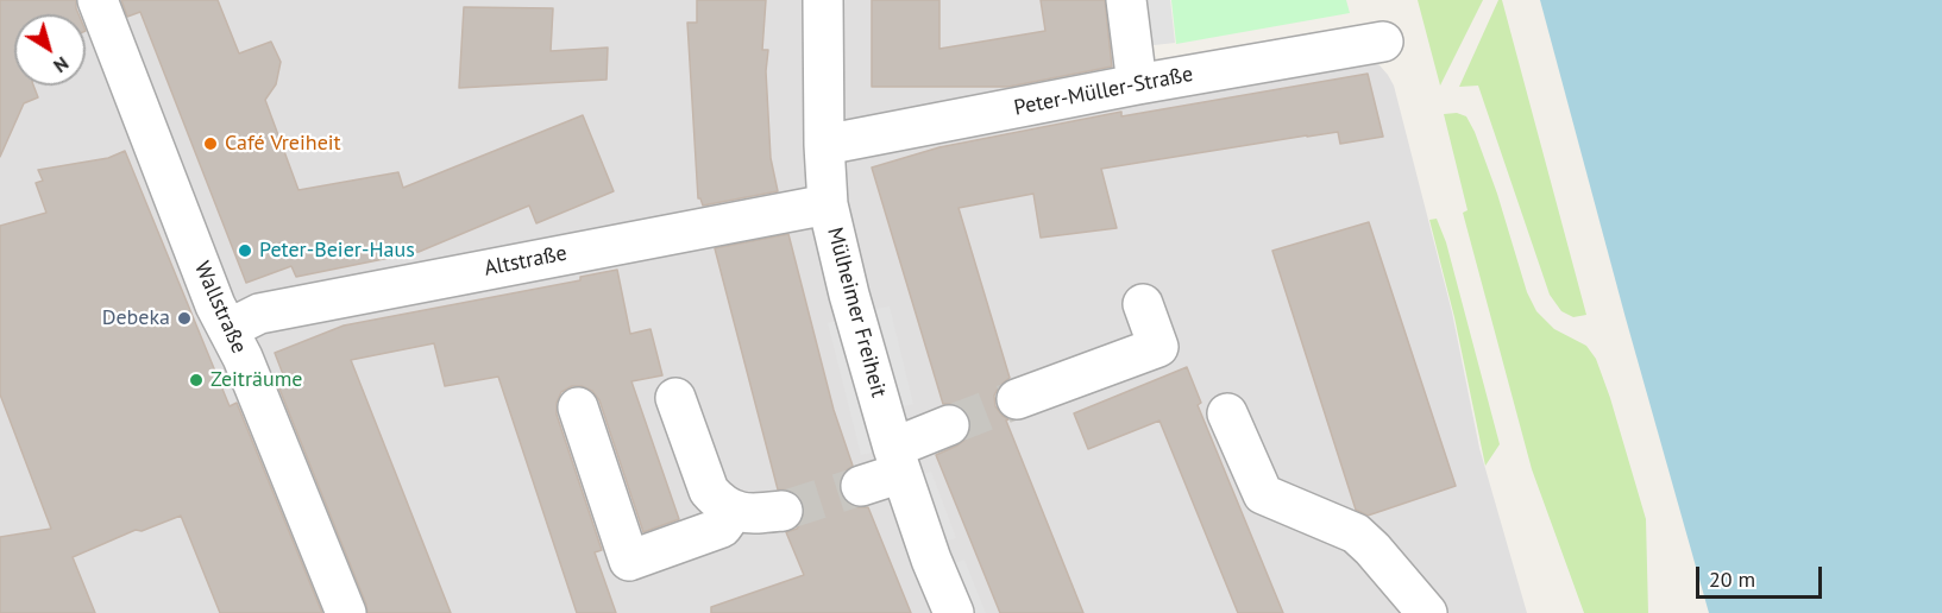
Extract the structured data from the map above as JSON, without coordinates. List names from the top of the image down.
{
  "streets": {
    "street": [
      "Peter-Müller-Straße",
      "Altstraße",
      "Wallstraße",
      "Mülheimer Freiheit"
    ]
  },
  "crossings": [
    ["Peter-Müller-Straße", "Mülheimer Freiheit"],
    ["Altstraße", "Wallstraße"],
    ["Altstraße", "Mülheimer Freiheit"]
  ],
  "places": [
    "Café Vreiheit",
    "Peter-Beier-Haus",
    "Debeka",
    "Zeiträume"
  ],
  "scale_bar": "20 m",
  "north": "bottom right"
}
